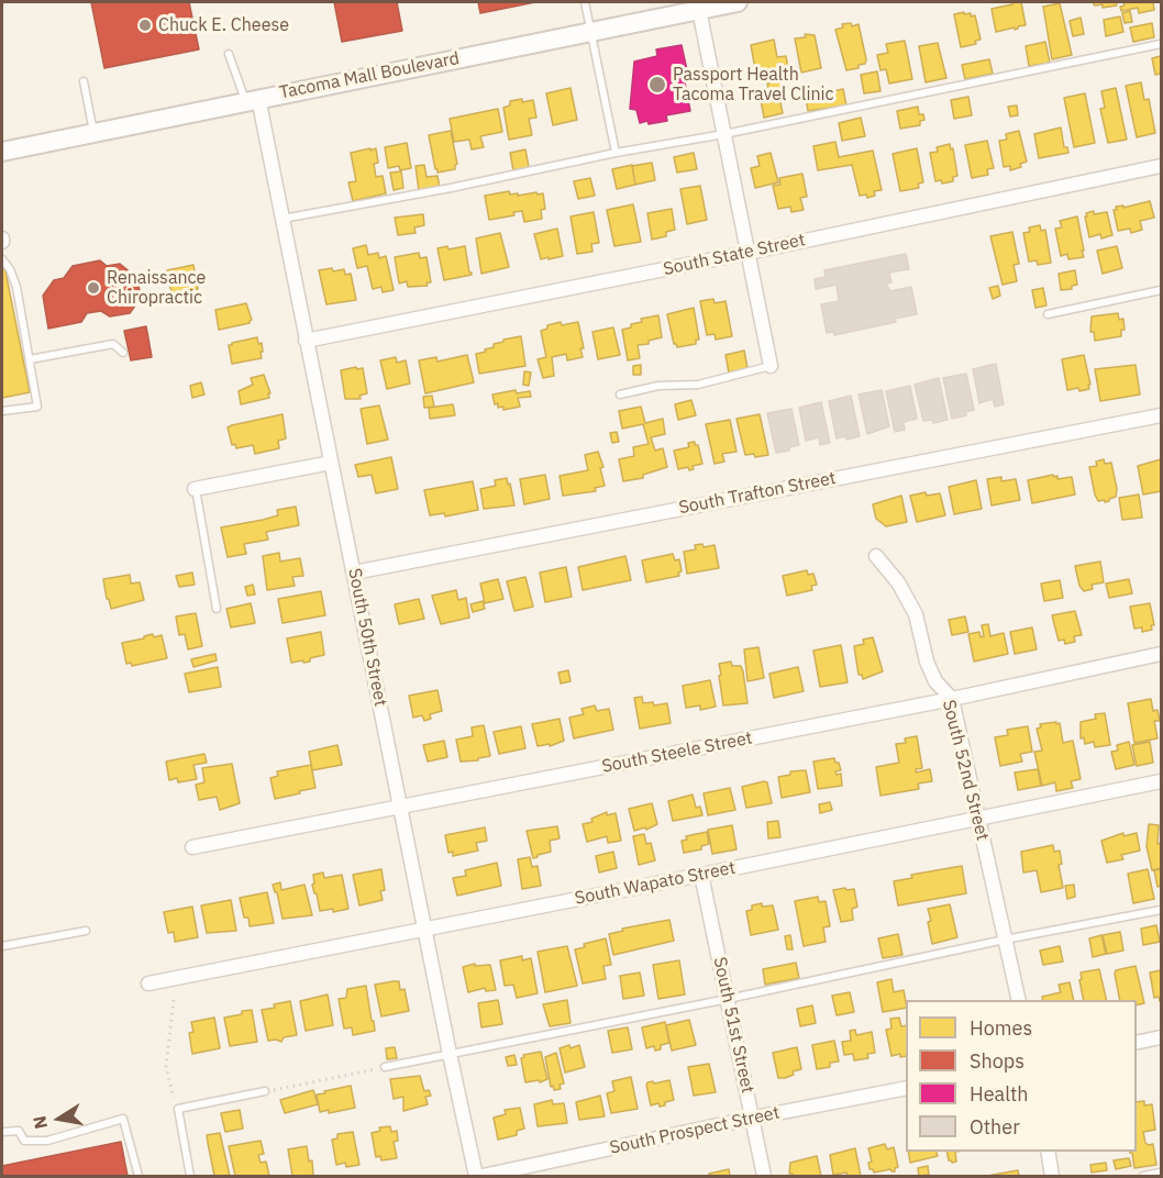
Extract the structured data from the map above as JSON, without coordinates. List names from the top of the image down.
{
  "streets": {
    "main road": ["Tacoma Mall Boulevard"],
    "street": [
      "South State Street",
      "South Trafton Street",
      "South 50th Street",
      "South Steele Street",
      "South 52nd Street",
      "South Wapato Street",
      "South 51st Street",
      "South Prospect Street"
    ]
  },
  "crossings": [
    ["Tacoma Mall Boulevard", "South 50th Street"],
    ["South State Street", "South 50th Street"],
    ["South Trafton Street", "South 50th Street"],
    ["South 50th Street", "South Steele Street"],
    ["South 50th Street", "South Wapato Street"],
    ["South Steele Street", "South 52nd Street"],
    ["South 52nd Street", "South Wapato Street"],
    ["South Wapato Street", "South 51st Street"],
    ["South 51st Street", "South Prospect Street"]
  ],
  "places": ["Chuck E. Cheese", "Passport Health Tacoma Travel Clinic", "Renaissance Chiropractic"],
  "legend": [
    "Homes",
    "Shops",
    "Health",
    "Other"
  ],
  "north": "left"
}
